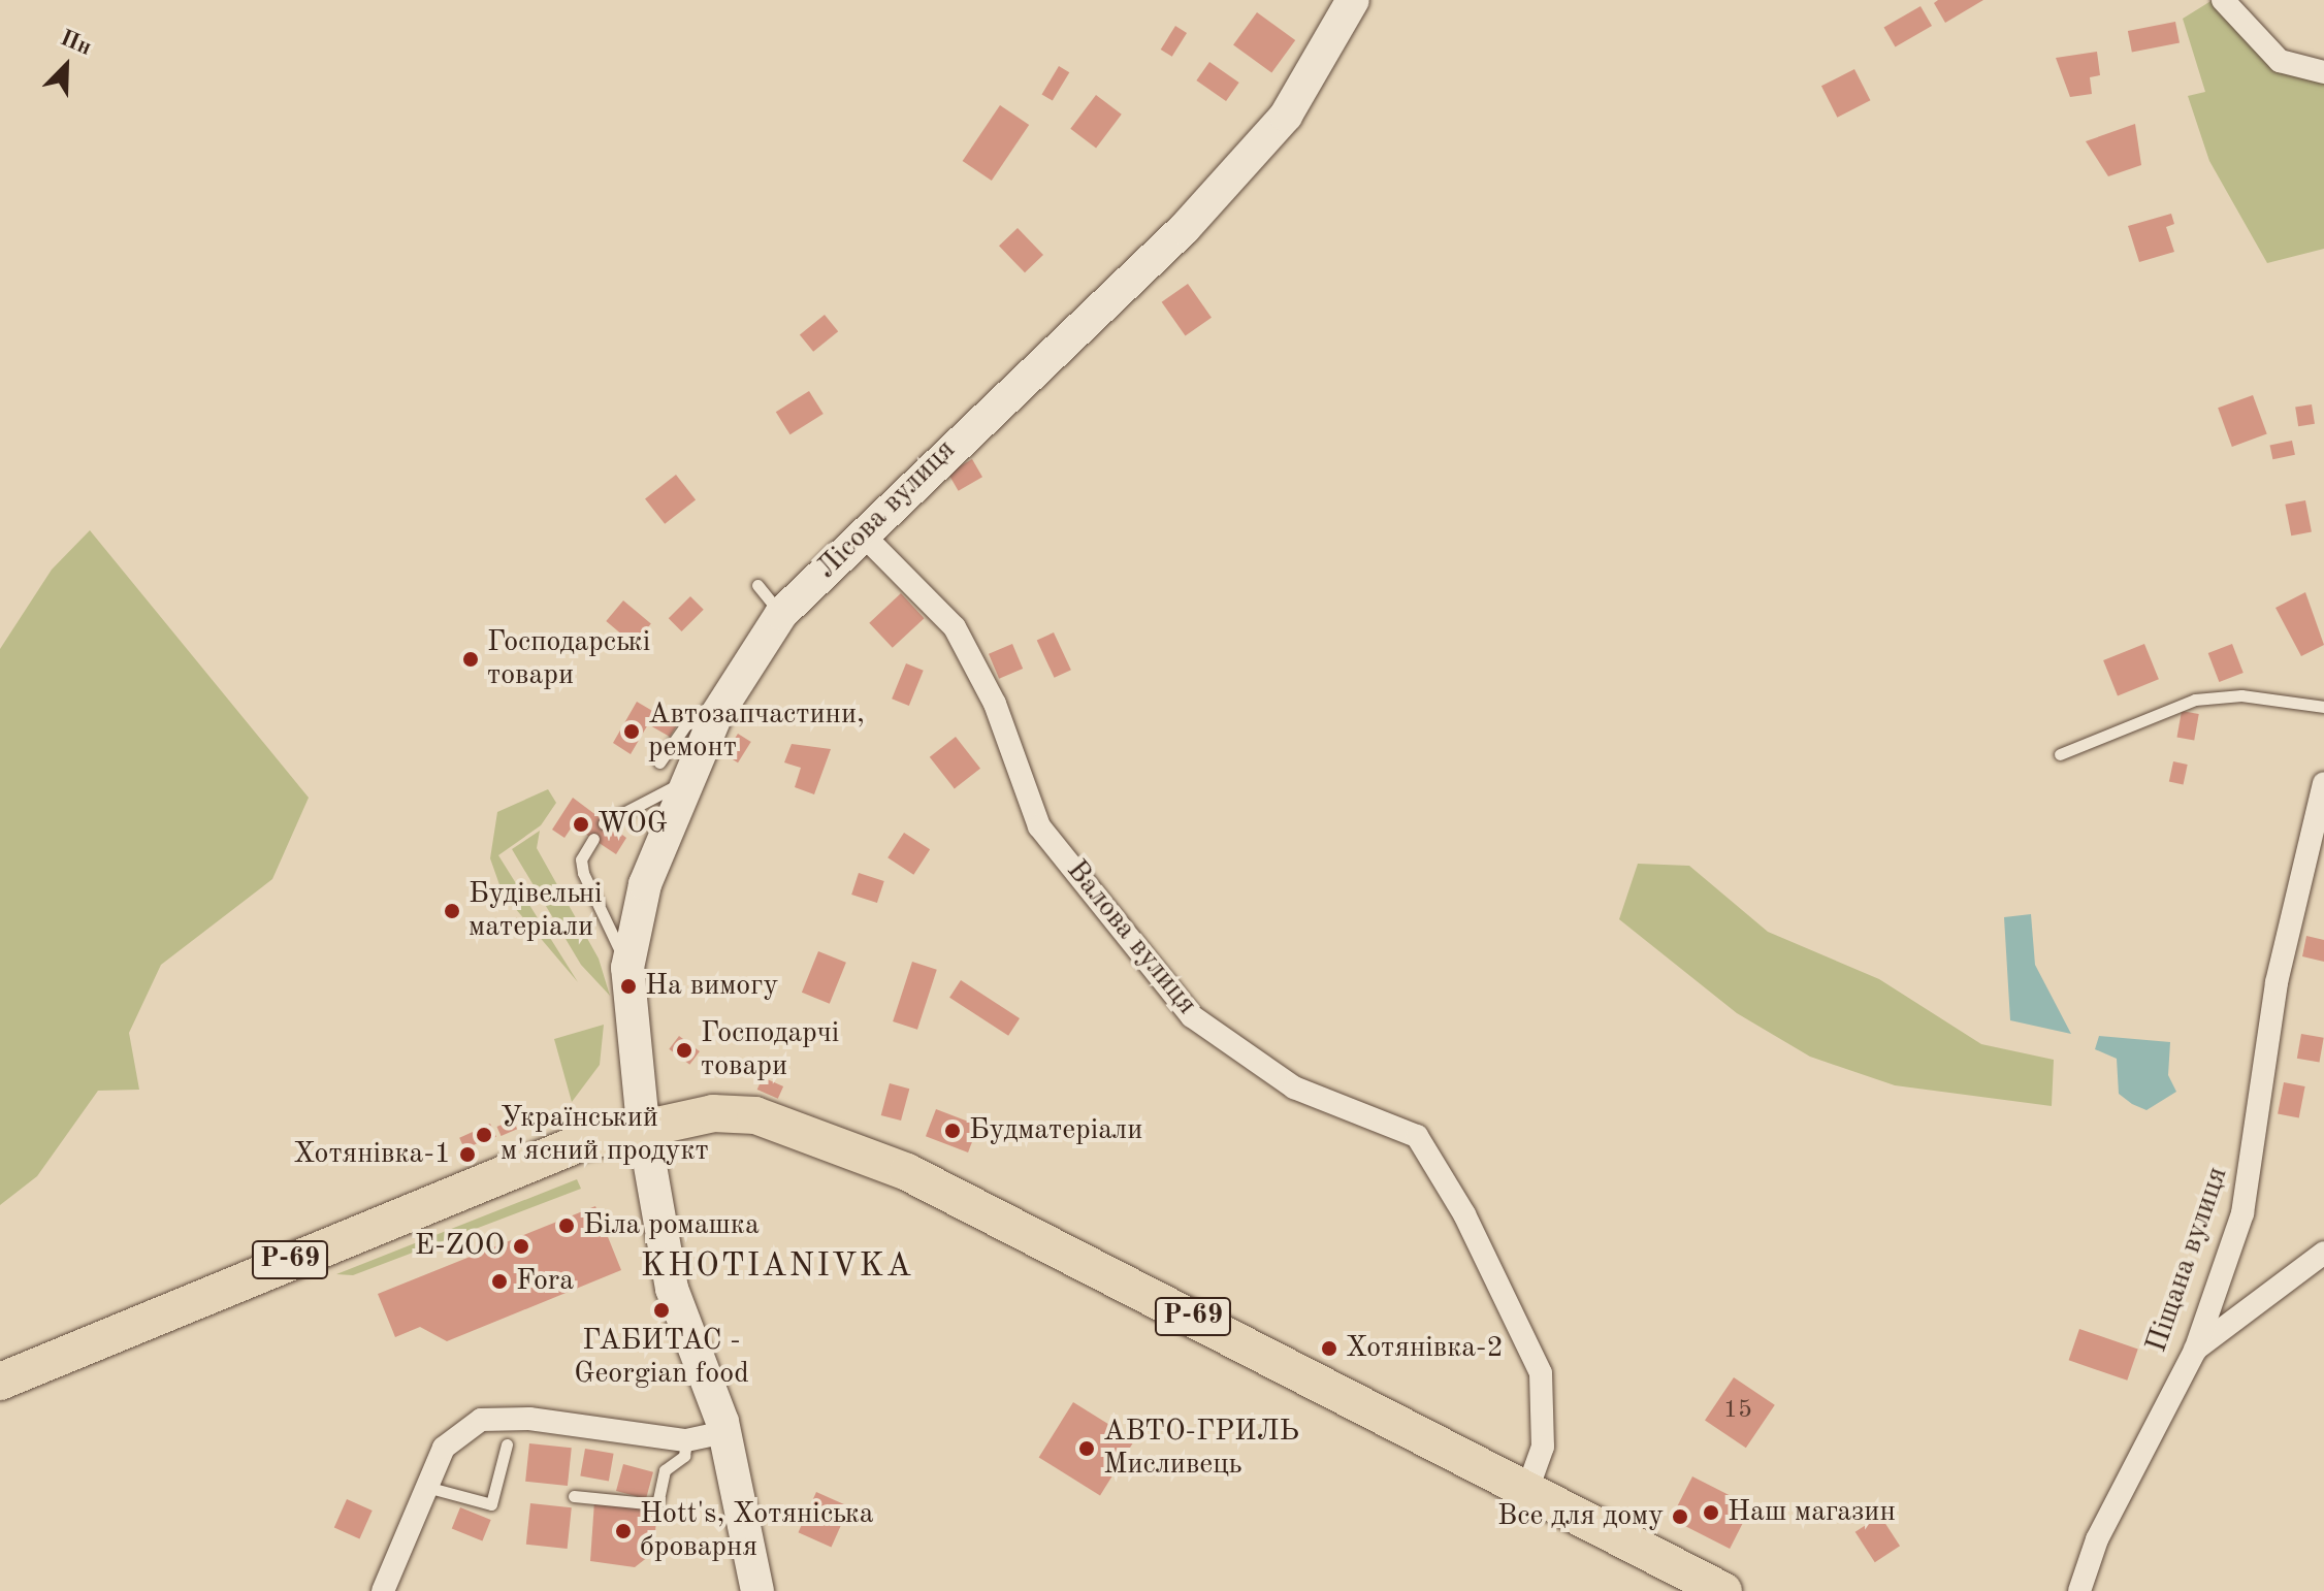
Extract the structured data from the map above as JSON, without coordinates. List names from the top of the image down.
{
  "streets": {
    "main road": ["Р-69"],
    "street": ["Лісова вулиця", "Валова вулиця", "Піщана вулиця"]
  },
  "crossings": [
    ["Лісова вулиця", "Валова вулиця"],
    ["Лісова вулиця", "Р-69"],
    ["Валова вулиця", "Р-69"]
  ],
  "districts": ["KHOTIANIVKA"],
  "places": [
    "Господарські товари",
    "Автозапчастини, ремонт",
    "WOG",
    "Будівельні матеріали",
    "На вимогу",
    "Господарчі товари",
    "Будматеріали",
    "Український м'ясний продукт",
    "Хотянівка-1",
    "Біла ромашка",
    "E-ZOO",
    "Fora",
    "ГАБИТАС - Georgian food",
    "Хотянівка-2",
    "АВТО-ГРИЛЬ Мисливець",
    "Наш магазин",
    "Все для дому",
    "Hott's, Хотяніська броварня"
  ],
  "house_numbers": ["15"],
  "north": "top right"
}
